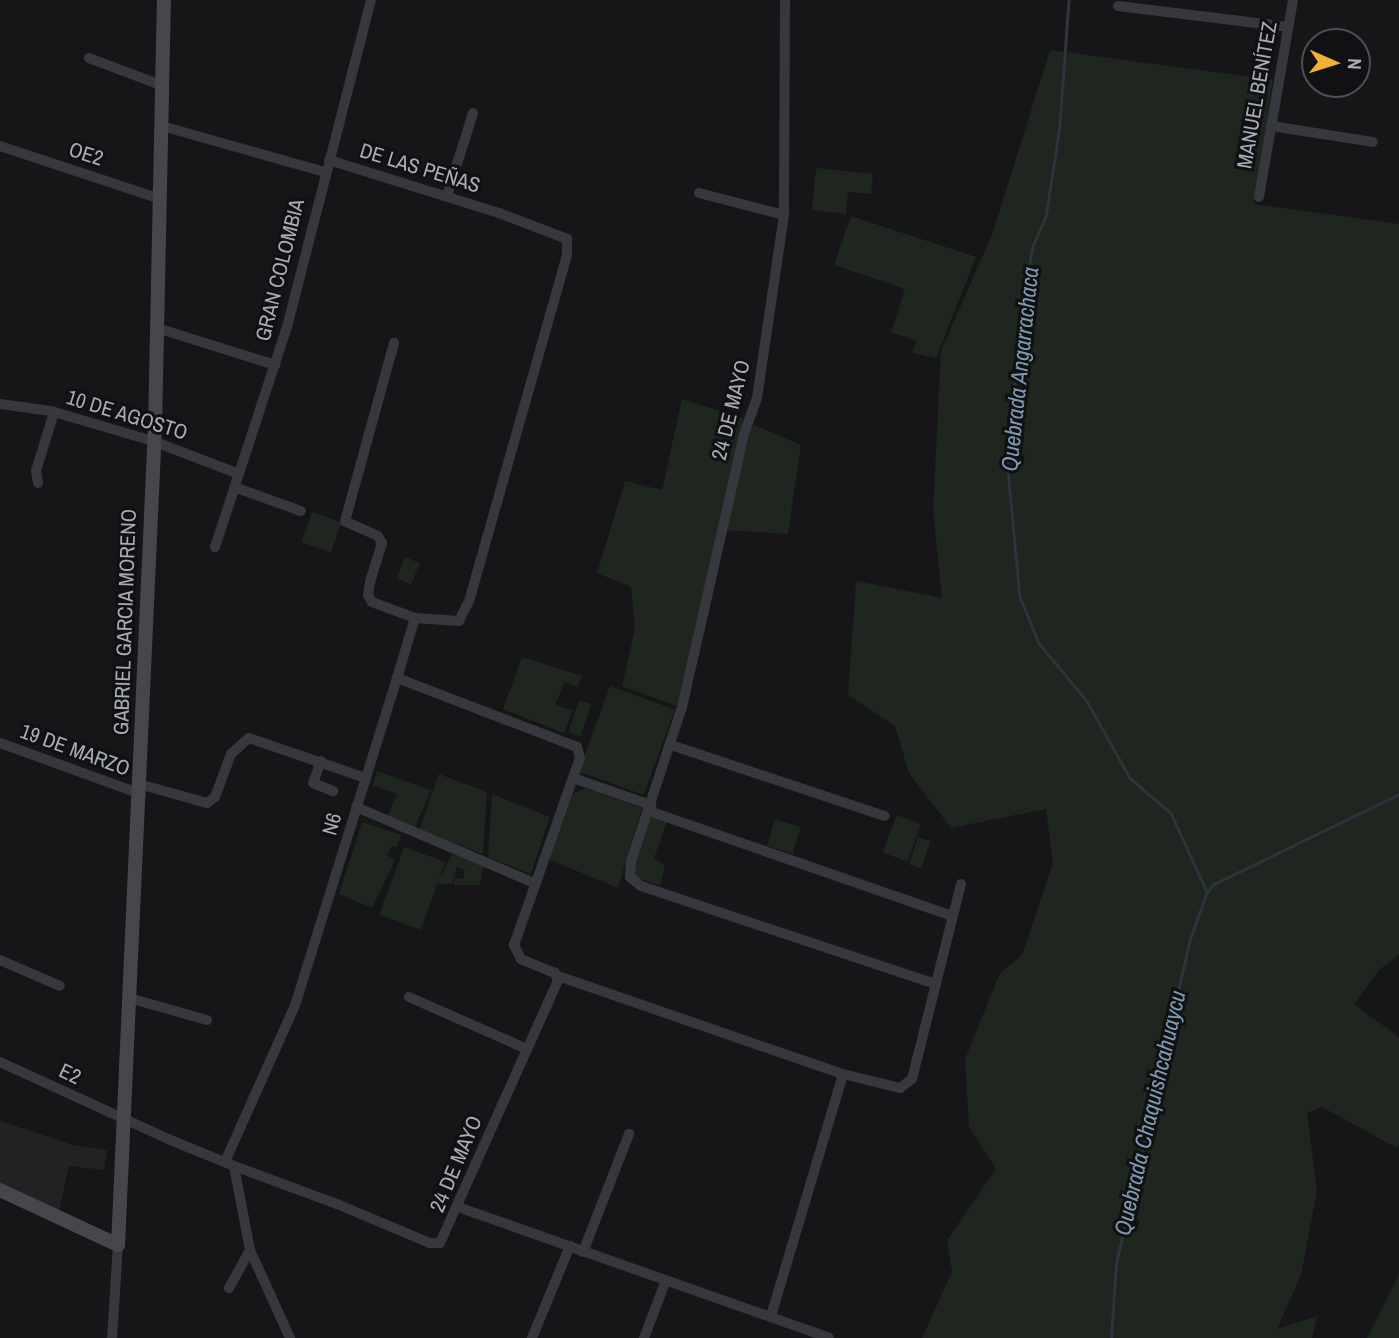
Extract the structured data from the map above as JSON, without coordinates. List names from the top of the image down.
{
  "streets": {
    "street": [
      "MANUEL BENÍTEZ",
      "OE2",
      "DE LAS PEÑAS",
      "GRAN COLOMBIA",
      "24 DE MAYO",
      "10 DE AGOSTO",
      "GABRIEL GARCIA MORENO",
      "19 DE MARZO",
      "N6",
      "E2"
    ]
  },
  "crossings": [
    ["OE2", "GABRIEL GARCIA MORENO"],
    ["DE LAS PEÑAS", "GRAN COLOMBIA"],
    ["DE LAS PEÑAS", "N6"],
    ["GRAN COLOMBIA", "10 DE AGOSTO"],
    ["24 DE MAYO", "GABRIEL GARCIA MORENO"],
    ["24 DE MAYO", "N6"],
    ["24 DE MAYO", "E2"],
    ["10 DE AGOSTO", "GABRIEL GARCIA MORENO"],
    ["GABRIEL GARCIA MORENO", "19 DE MARZO"],
    ["GABRIEL GARCIA MORENO", "E2"],
    ["19 DE MARZO", "N6"]
  ],
  "water": ["Quebrada Angarrachaca", "Quebrada Chaquishcahuaycu"],
  "north": "right"
}
